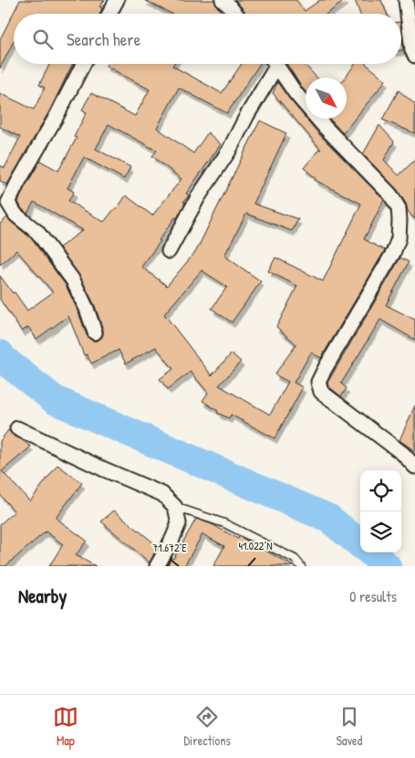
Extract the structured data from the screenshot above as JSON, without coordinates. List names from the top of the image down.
{
  "north": "bottom right",
  "page": {
    "search": "Search here",
    "heading": ["Nearby", "0 results"],
    "nav": ["Map", "Directions", "Saved"]
  },
  "coordinates": ["41.022°N", "71.672°E"]
}
